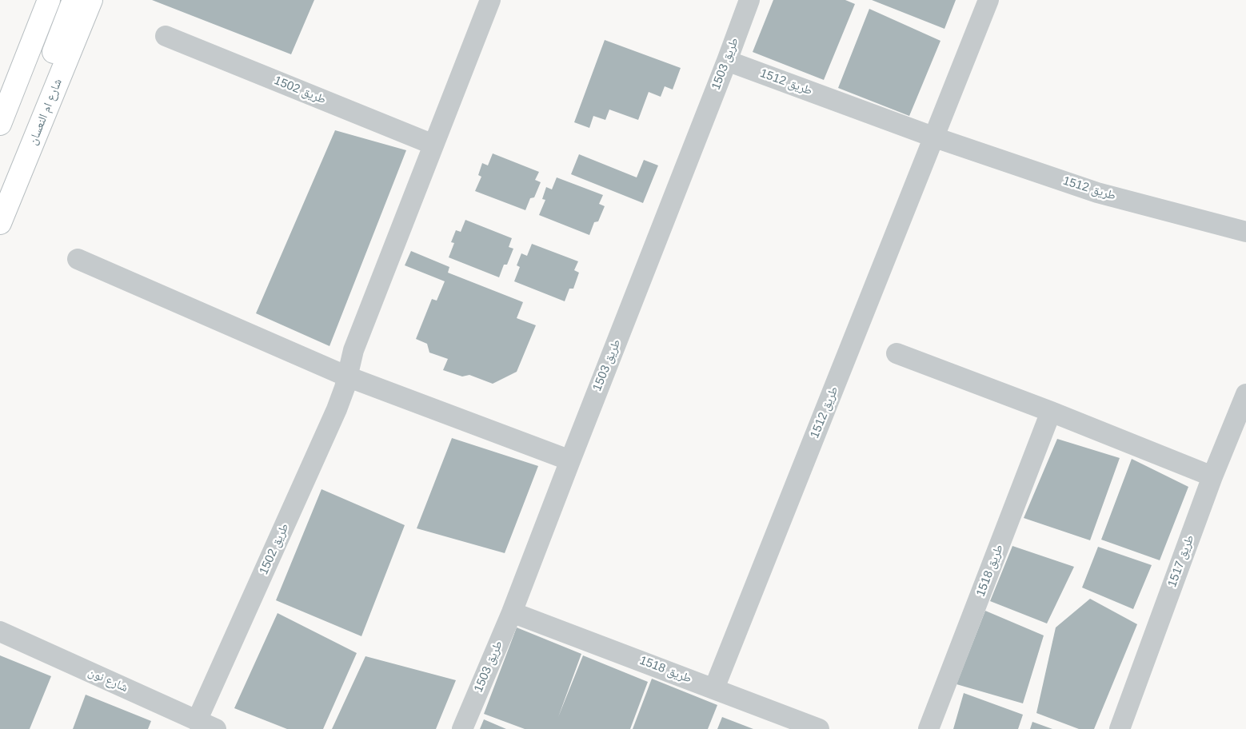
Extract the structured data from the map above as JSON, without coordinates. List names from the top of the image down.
{
  "streets": {
    "main road": ["شارع ام النعسان"],
    "street": [
      "طريق 1503",
      "طريق 1512",
      "طريق 1502",
      "طريق 1517",
      "طريق 1518",
      "شارع نون"
    ]
  },
  "crossings": [
    ["طريق 1503", "طريق 1512"],
    ["طريق 1503", "طريق 1518"],
    ["طريق 1512", "طريق 1518"],
    ["طريق 1502", "شارع نون"]
  ]
}
